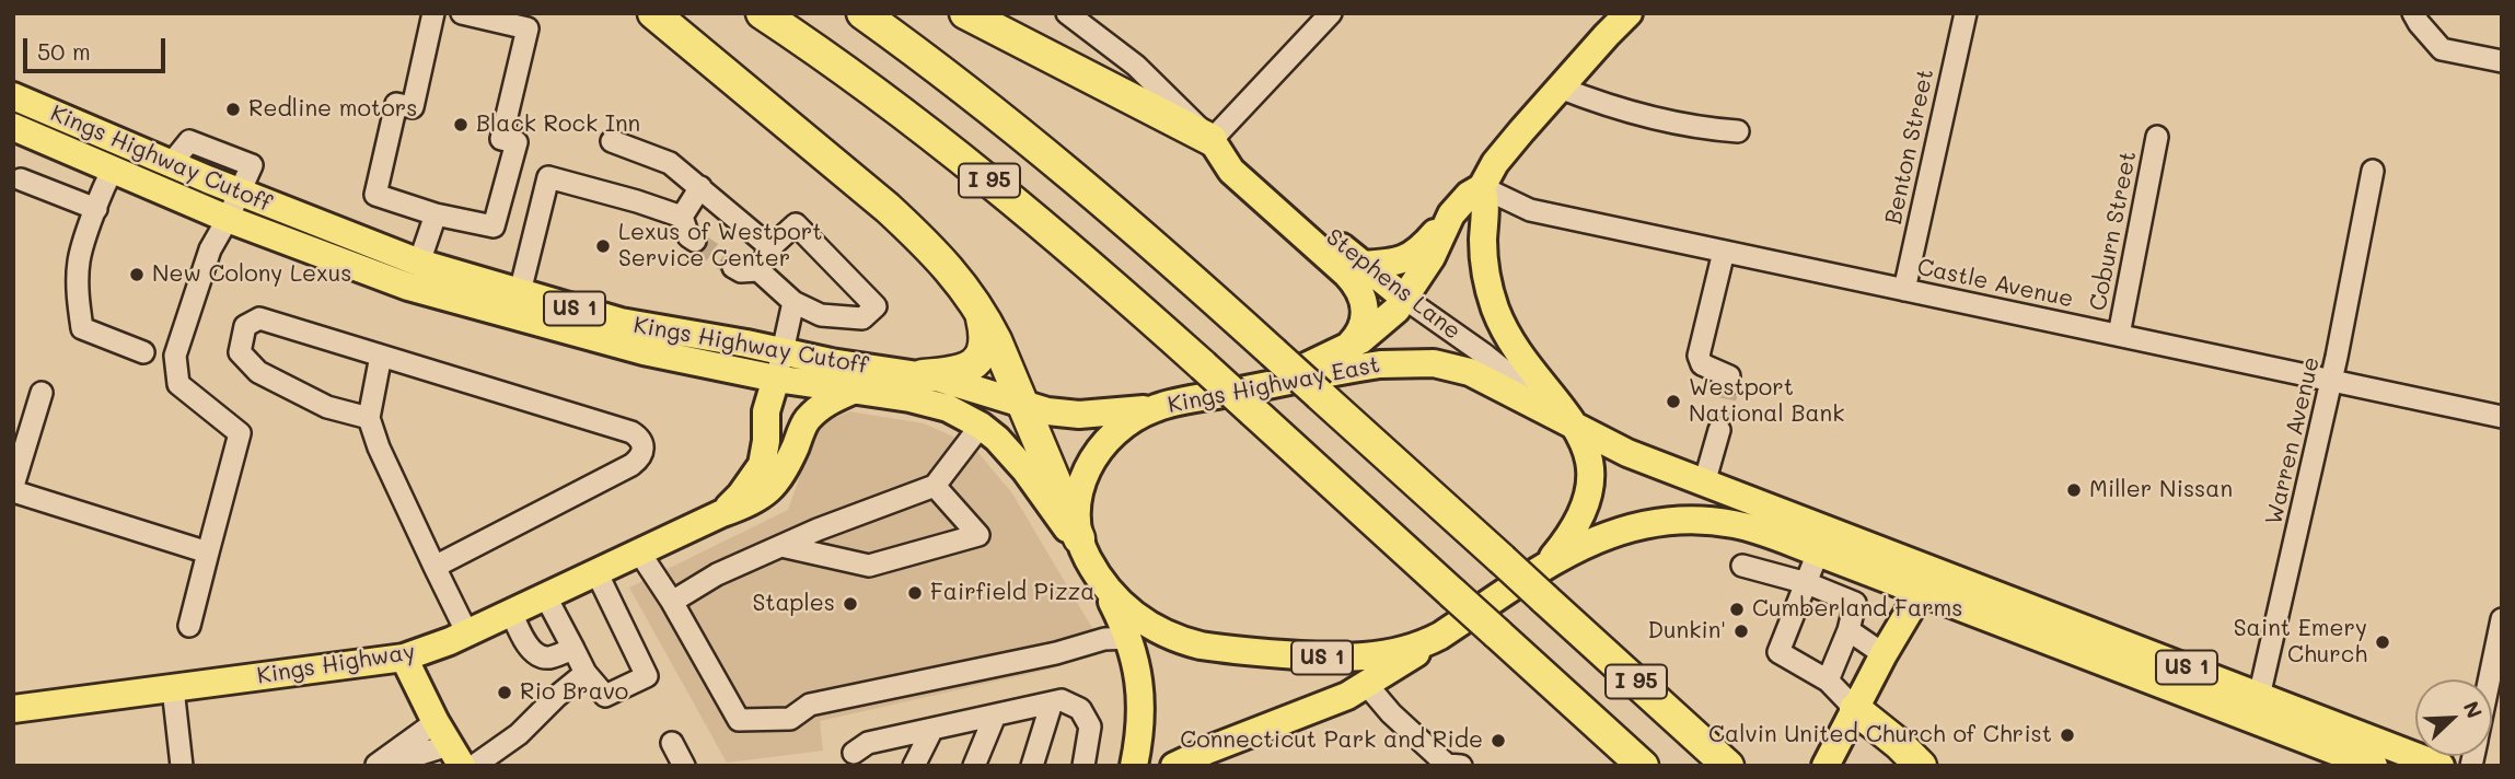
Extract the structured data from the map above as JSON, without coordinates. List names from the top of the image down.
{
  "streets": {
    "highway": ["I 95"],
    "main road": [
      "Kings Highway Cutoff",
      "Stephens Lane",
      "US 1",
      "Kings Highway East",
      "Kings Highway"
    ],
    "street": [
      "Benton Street",
      "Coburn Street",
      "Castle Avenue",
      "Warren Avenue"
    ]
  },
  "crossings": [
    ["Benton Street", "Castle Avenue"],
    ["Kings Highway Cutoff", "Kings Highway East"],
    ["Kings Highway Cutoff", "Kings Highway"],
    ["I 95", "Kings Highway East"],
    ["Coburn Street", "Castle Avenue"],
    ["Castle Avenue", "Warren Avenue"],
    ["Stephens Lane", "Kings Highway East"],
    ["Kings Highway East", "Warren Avenue"]
  ],
  "places": [
    "Redline motors",
    "Black Rock Inn",
    "Lexus of Westport Service Center",
    "New Colony Lexus",
    "Westport National Bank",
    "Miller Nissan",
    "Fairfield Pizza",
    "Staples",
    "Cumberland Farms",
    "Dunkin'",
    "Saint Emery Church",
    "Rio Bravo",
    "Calvin United Church of Christ",
    "Connecticut Park and Ride"
  ],
  "scale_bar": "50 m",
  "north": "top right"
}
